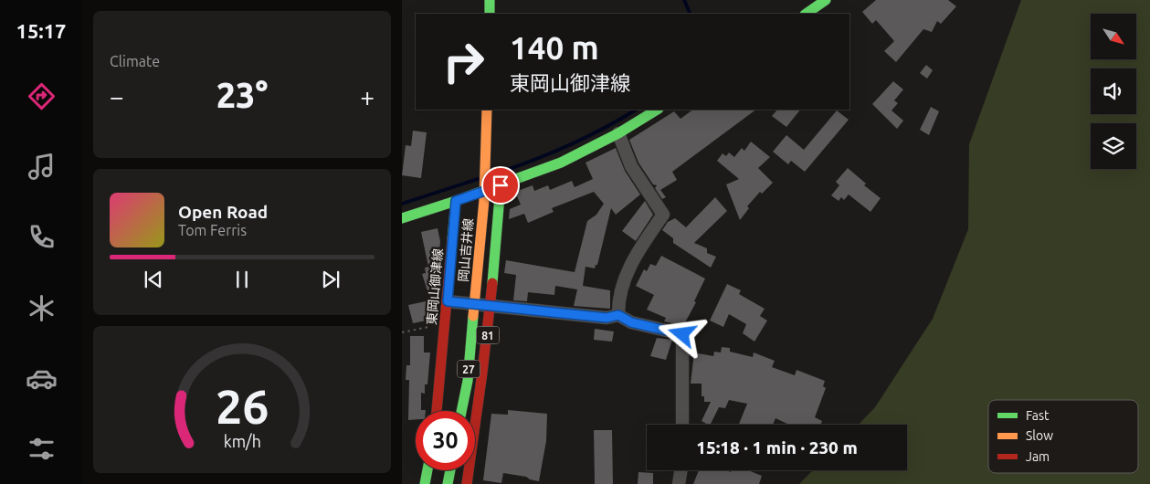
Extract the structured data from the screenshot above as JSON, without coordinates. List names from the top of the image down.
{
  "streets": {
    "main road": [
      "岡山吉井線",
      "東岡山御津線",
      "81",
      "27"
    ]
  },
  "legend": ["Fast", "Slow", "Jam"],
  "north": "bottom right",
  "page": {
    "tabs": "15:17",
    "tile": "Climate",
    "turn": ["140 m", "東岡山御津線"],
    "heat": ["−", "23°", "+"],
    "song": ["Open Road", "Tom Ferris"],
    "limit": "30",
    "trip": "15:18 · 1 min · 230 m",
    "gauge": ["26", "km/h"]
  }
}
